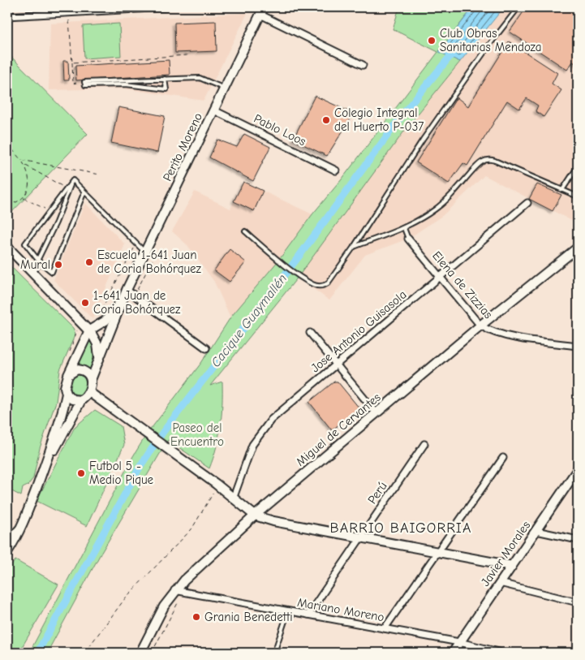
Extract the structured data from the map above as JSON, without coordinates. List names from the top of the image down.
{
  "streets": {
    "main road": ["Perito Moreno", "Miguel de Cervantes", "Javier Morales"],
    "street": [
      "Pablo Loos",
      "Elena de Zizzias",
      "Jose Antonio Guisasola",
      "Perú",
      "Mariano Moreno"
    ]
  },
  "crossings": [
    ["Pablo Loos", "Perito Moreno"],
    ["Elena de Zizzias", "Jose Antonio Guisasola"],
    ["Elena de Zizzias", "Miguel de Cervantes"],
    ["Miguel de Cervantes", "Mariano Moreno"],
    ["Perú", "Mariano Moreno"],
    ["Javier Morales", "Mariano Moreno"]
  ],
  "districts": ["BARRIO BAIGORRIA"],
  "water": ["Cacique Guaymallén"],
  "parks": ["Paseo del Encuentro"],
  "places": [
    "Club Obras Sanitarias Mendoza",
    "Colegio Integral del Huerto P-037",
    "Escuela 1-641 Juan de Coria Bohórquez",
    "Mural",
    "1-641 Juan de Coria Bohórquez",
    "Futbol 5 - Medio Pique",
    "Grania Benedetti"
  ]
}
